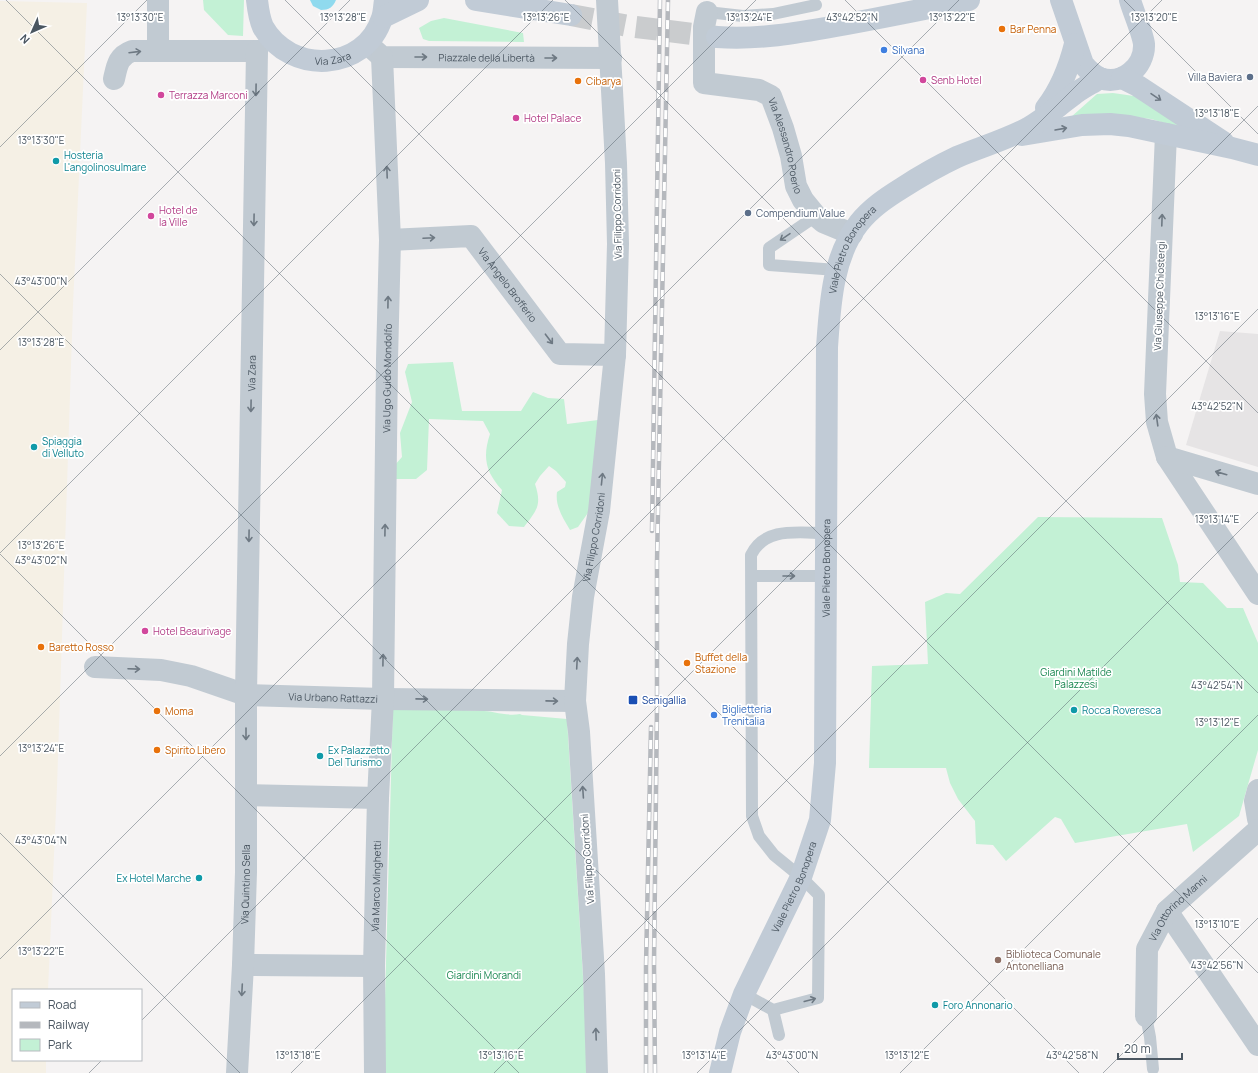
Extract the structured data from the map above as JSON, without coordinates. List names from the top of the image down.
{
  "streets": {
    "main road": ["Via Zara", "Viale Pietro Bonopera"],
    "street": [
      "Piazzale della Libertà",
      "Via Alessandro Poerio",
      "Via Filippo Corridoni",
      "Via Angelo Brofferio",
      "Via Giuseppe Chiostergi",
      "Via Ugo Guido Mondolfo",
      "Via Urbano Rattazzi",
      "Via Quintino Sella",
      "Via Marco Minghetti",
      "Via Ottorino Manni"
    ]
  },
  "crossings": [
    ["Via Zara", "Piazzale della Libertà"],
    ["Via Zara", "Via Ugo Guido Mondolfo"],
    ["Via Zara", "Via Urbano Rattazzi"],
    ["Via Zara", "Via Quintino Sella"],
    ["Piazzale della Libertà", "Via Filippo Corridoni"],
    ["Piazzale della Libertà", "Via Ugo Guido Mondolfo"],
    ["Via Alessandro Poerio", "Viale Pietro Bonopera"],
    ["Via Filippo Corridoni", "Via Angelo Brofferio"],
    ["Via Filippo Corridoni", "Via Urbano Rattazzi"],
    ["Viale Pietro Bonopera", "Via Giuseppe Chiostergi"],
    ["Via Angelo Brofferio", "Via Ugo Guido Mondolfo"],
    ["Via Ugo Guido Mondolfo", "Via Urbano Rattazzi"],
    ["Via Ugo Guido Mondolfo", "Via Marco Minghetti"],
    ["Via Urbano Rattazzi", "Via Quintino Sella"],
    ["Via Urbano Rattazzi", "Via Marco Minghetti"]
  ],
  "one_way": [
    "Via Zara",
    "Piazzale della Libertà",
    "Via Filippo Corridoni",
    "Via Angelo Brofferio",
    "Via Giuseppe Chiostergi",
    "Via Ugo Guido Mondolfo",
    "Via Urbano Rattazzi",
    "Via Quintino Sella"
  ],
  "parks": ["Giardini Matilde Palazzesi", "Giardini Morandi"],
  "places": {
    "other": [
      "Bar Penna",
      "Silvana",
      "Villa Baviera",
      "Senb Hotel",
      "Cibarya",
      "Terrazza Marconi",
      "Hotel Palace",
      "Hosteria L'angolinosulmare",
      "Compendium Value",
      "Hotel de la Ville",
      "Spiaggia di Velluto",
      "Hotel Beaurivage",
      "Baretto Rosso",
      "Buffet della Stazione",
      "Rocca Roveresca",
      "Moma",
      "Biglietteria Trenitalia",
      "Spirito Libero",
      "Ex Palazzetto Del Turismo",
      "Ex Hotel Marche",
      "Biblioteca Comunale Antonelliana",
      "Foro Annonario"
    ],
    "transit": ["Senigallia"]
  },
  "legend": ["Road", "Railway", "Park"],
  "scale_bar": "20 m",
  "north": "bottom left",
  "coordinates": [
    "13°13'30\"E",
    "13°13'28\"E",
    "13°13'26\"E",
    "13°13'24\"E",
    "43°42'52\"N",
    "13°13'22\"E",
    "13°13'20\"E",
    "13°13'18\"E",
    "43°43'00\"N",
    "13°13'16\"E",
    "13°13'14\"E",
    "43°43'02\"N",
    "43°42'54\"N",
    "13°13'12\"E",
    "43°43'04\"N",
    "13°13'10\"E",
    "43°42'56\"N",
    "43°42'58\"N"
  ]
}
